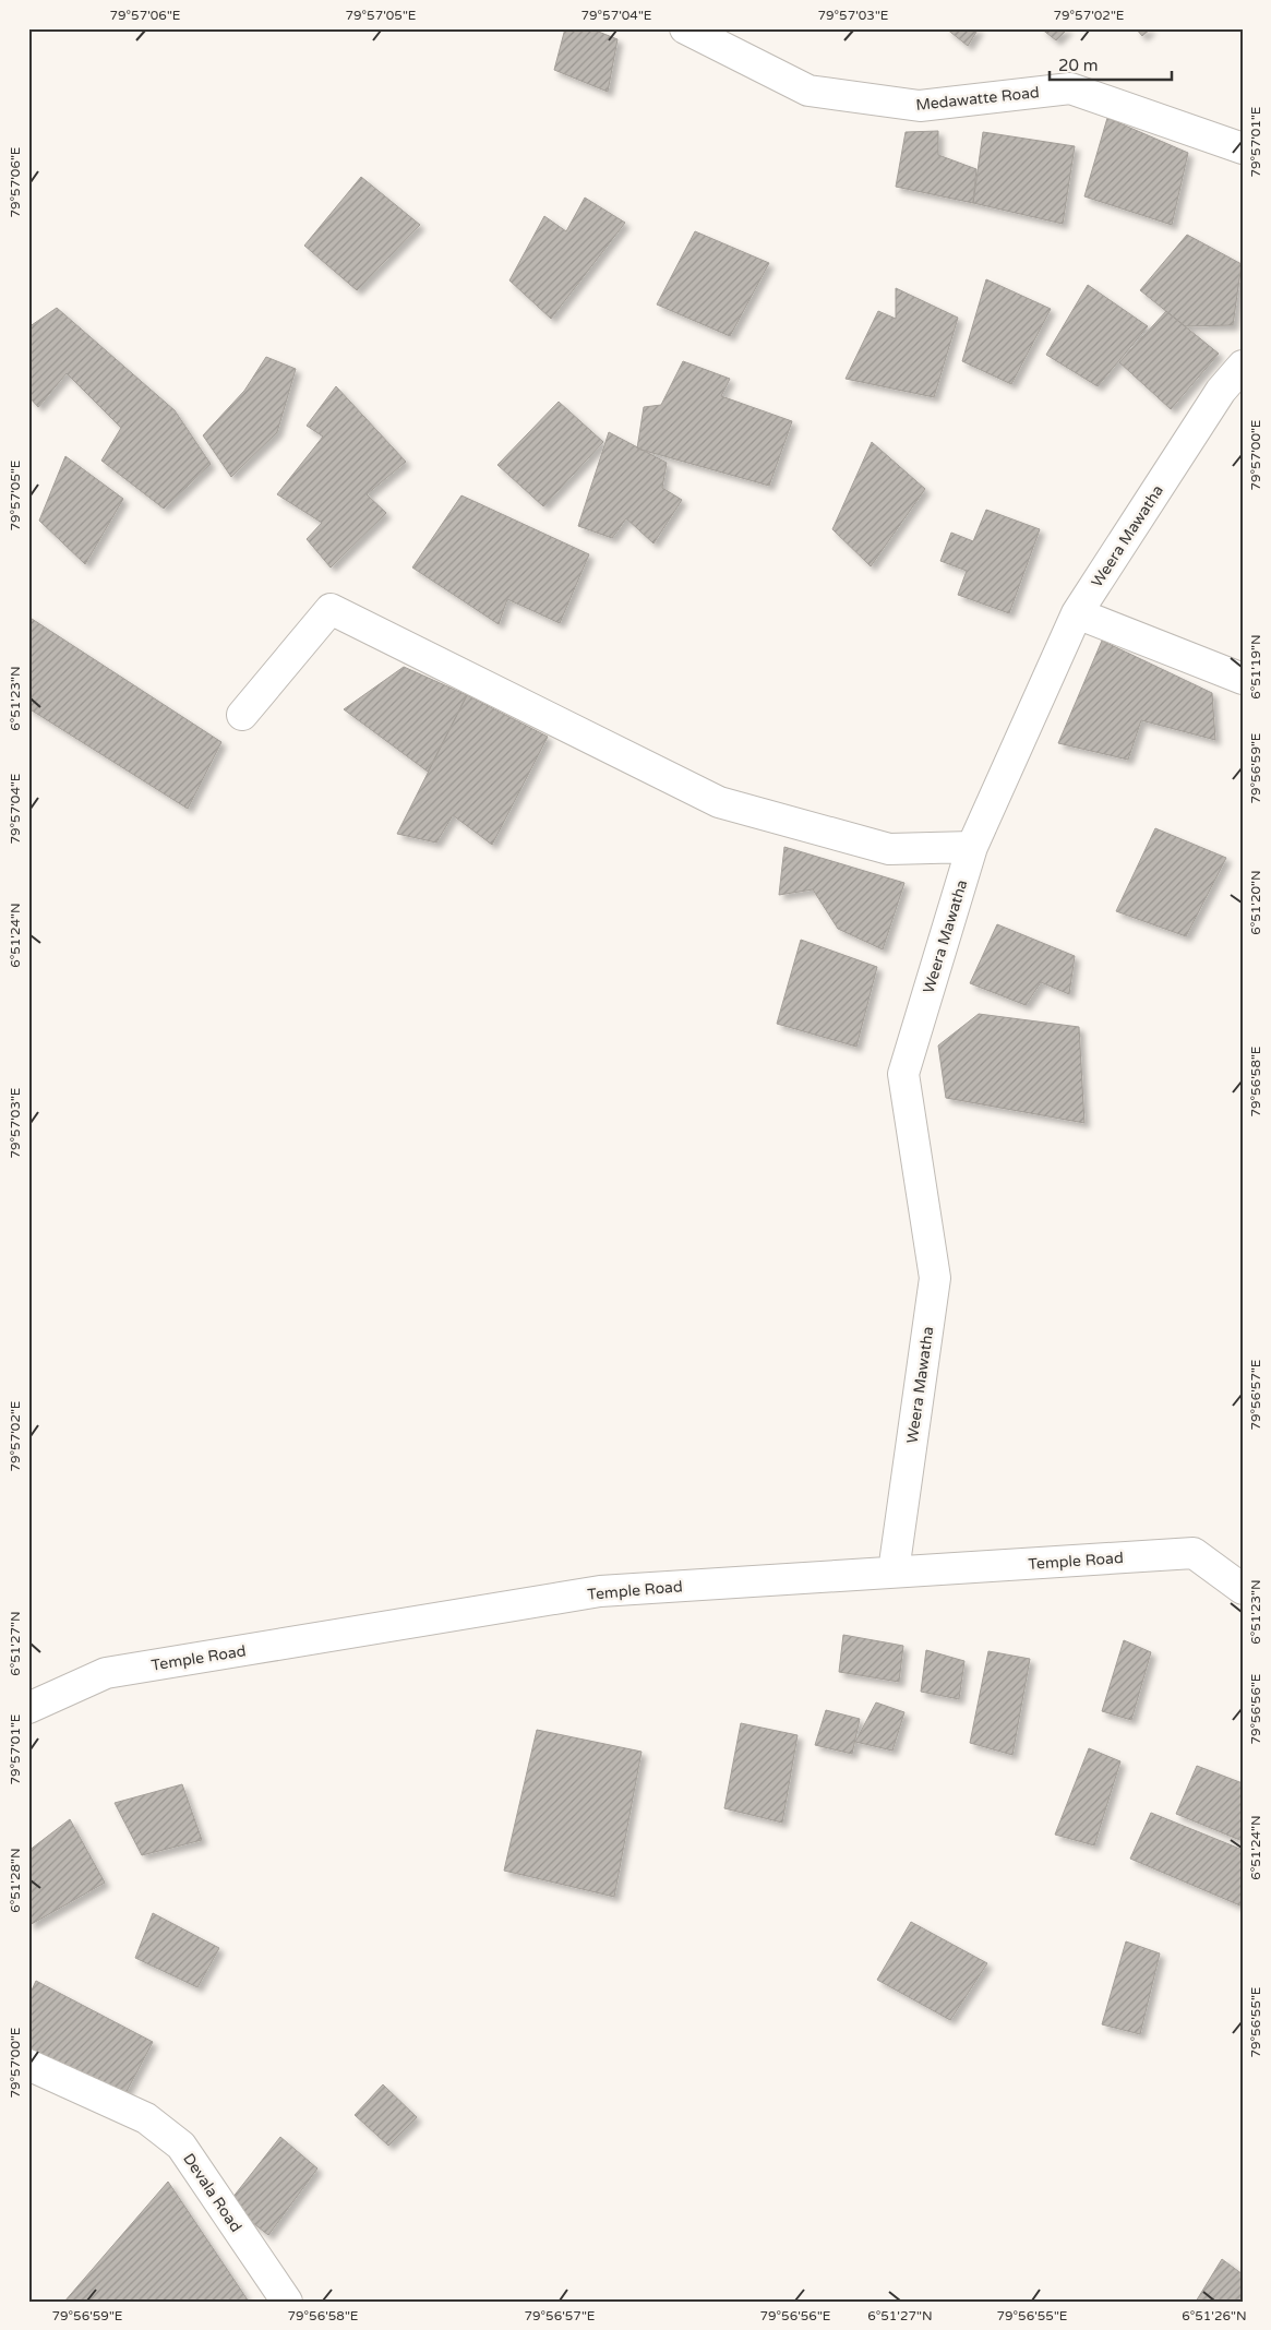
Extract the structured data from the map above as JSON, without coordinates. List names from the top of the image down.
{
  "streets": {
    "street": [
      "Medawatte Road",
      "Weera Mawatha",
      "Temple Road",
      "Devala Road"
    ]
  },
  "crossings": [
    ["Weera Mawatha", "Temple Road"]
  ],
  "scale_bar": "20 m",
  "coordinates": [
    "79°57'06\"E",
    "79°57'05\"E",
    "79°57'04\"E",
    "79°57'03\"E",
    "79°57'02\"E",
    "79°57'01\"E",
    "79°57'00\"E",
    "6°51'19\"N",
    "6°51'23\"N",
    "79°56'59\"E",
    "6°51'20\"N",
    "6°51'24\"N",
    "79°56'58\"E",
    "79°56'57\"E",
    "6°51'27\"N",
    "79°56'56\"E",
    "6°51'28\"N",
    "79°56'55\"E",
    "6°51'26\"N"
  ]
}
